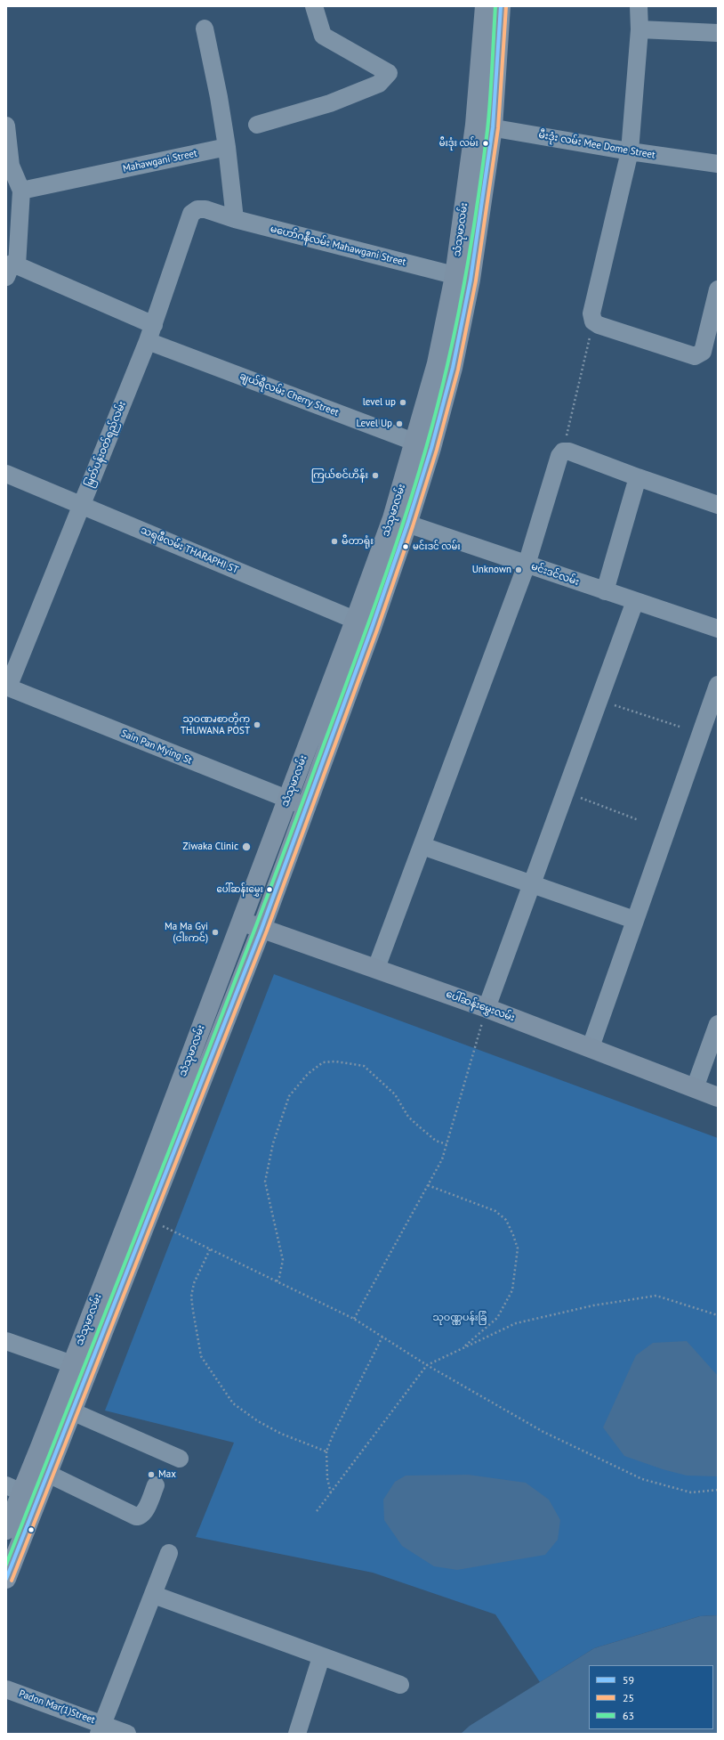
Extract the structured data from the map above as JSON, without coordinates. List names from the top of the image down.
{
  "streets": {
    "main road": ["သံသုမာလမ်း", "ပေါ်ဆန်းမွှေးလမ်း"],
    "street": [
      "မီးဒုံး လမ်း Mee Dome Street",
      "Mahawgani Street",
      "မဟော်ဂနီလမ်း Mahawgani Street",
      "ချယ်ရီလမ်း Cherry Street",
      "မြတ်ပန်းဝတ်ရည်လမ်း",
      "သရဖီလမ်း THARAPHI ST",
      "မင်းဒင်လမ်း",
      "Sain Pan Mying St",
      "Padon Mar(1)Street"
    ]
  },
  "crossings": [
    ["မီးဒုံး လမ်း Mee Dome Street", "သံသုမာလမ်း"],
    ["သံသုမာလမ်း", "မဟော်ဂနီလမ်း Mahawgani Street"],
    ["သံသုမာလမ်း", "ချယ်ရီလမ်း Cherry Street"],
    ["သံသုမာလမ်း", "သရဖီလမ်း THARAPHI ST"],
    ["သံသုမာလမ်း", "မင်းဒင်လမ်း"],
    ["သံသုမာလမ်း", "Sain Pan Mying St"],
    ["သံသုမာလမ်း", "ပေါ်ဆန်းမွှေးလမ်း"],
    ["မဟော်ဂနီလမ်း Mahawgani Street", "မြတ်ပန်းဝတ်ရည်လမ်း"],
    ["ချယ်ရီလမ်း Cherry Street", "မြတ်ပန်းဝတ်ရည်လမ်း"],
    ["မြတ်ပန်းဝတ်ရည်လမ်း", "သရဖီလမ်း THARAPHI ST"],
    ["မြတ်ပန်းဝတ်ရည်လမ်း", "Sain Pan Mying St"]
  ],
  "parks": ["သုဝဏ္ဏပန်းခြံ"],
  "places": [
    "မီးဒုံး လမ်း",
    "level up",
    "Level Up",
    "ကြယ်စင်ဟိန်း",
    "မီတာရုံး",
    "မင်းဒင် လမ်း",
    "Unknown",
    "သုဝဏၧစာတိုက္ THUWANA POST",
    "Ziwaka Clinic",
    "ပေါ်ဆန်းမွှေး",
    "Ma Ma Gyi (ငါးကင်)",
    "Max"
  ],
  "lines": ["transit line 59", "transit line 25", "transit line 63"],
  "legend": ["59", "25", "63"]
}
